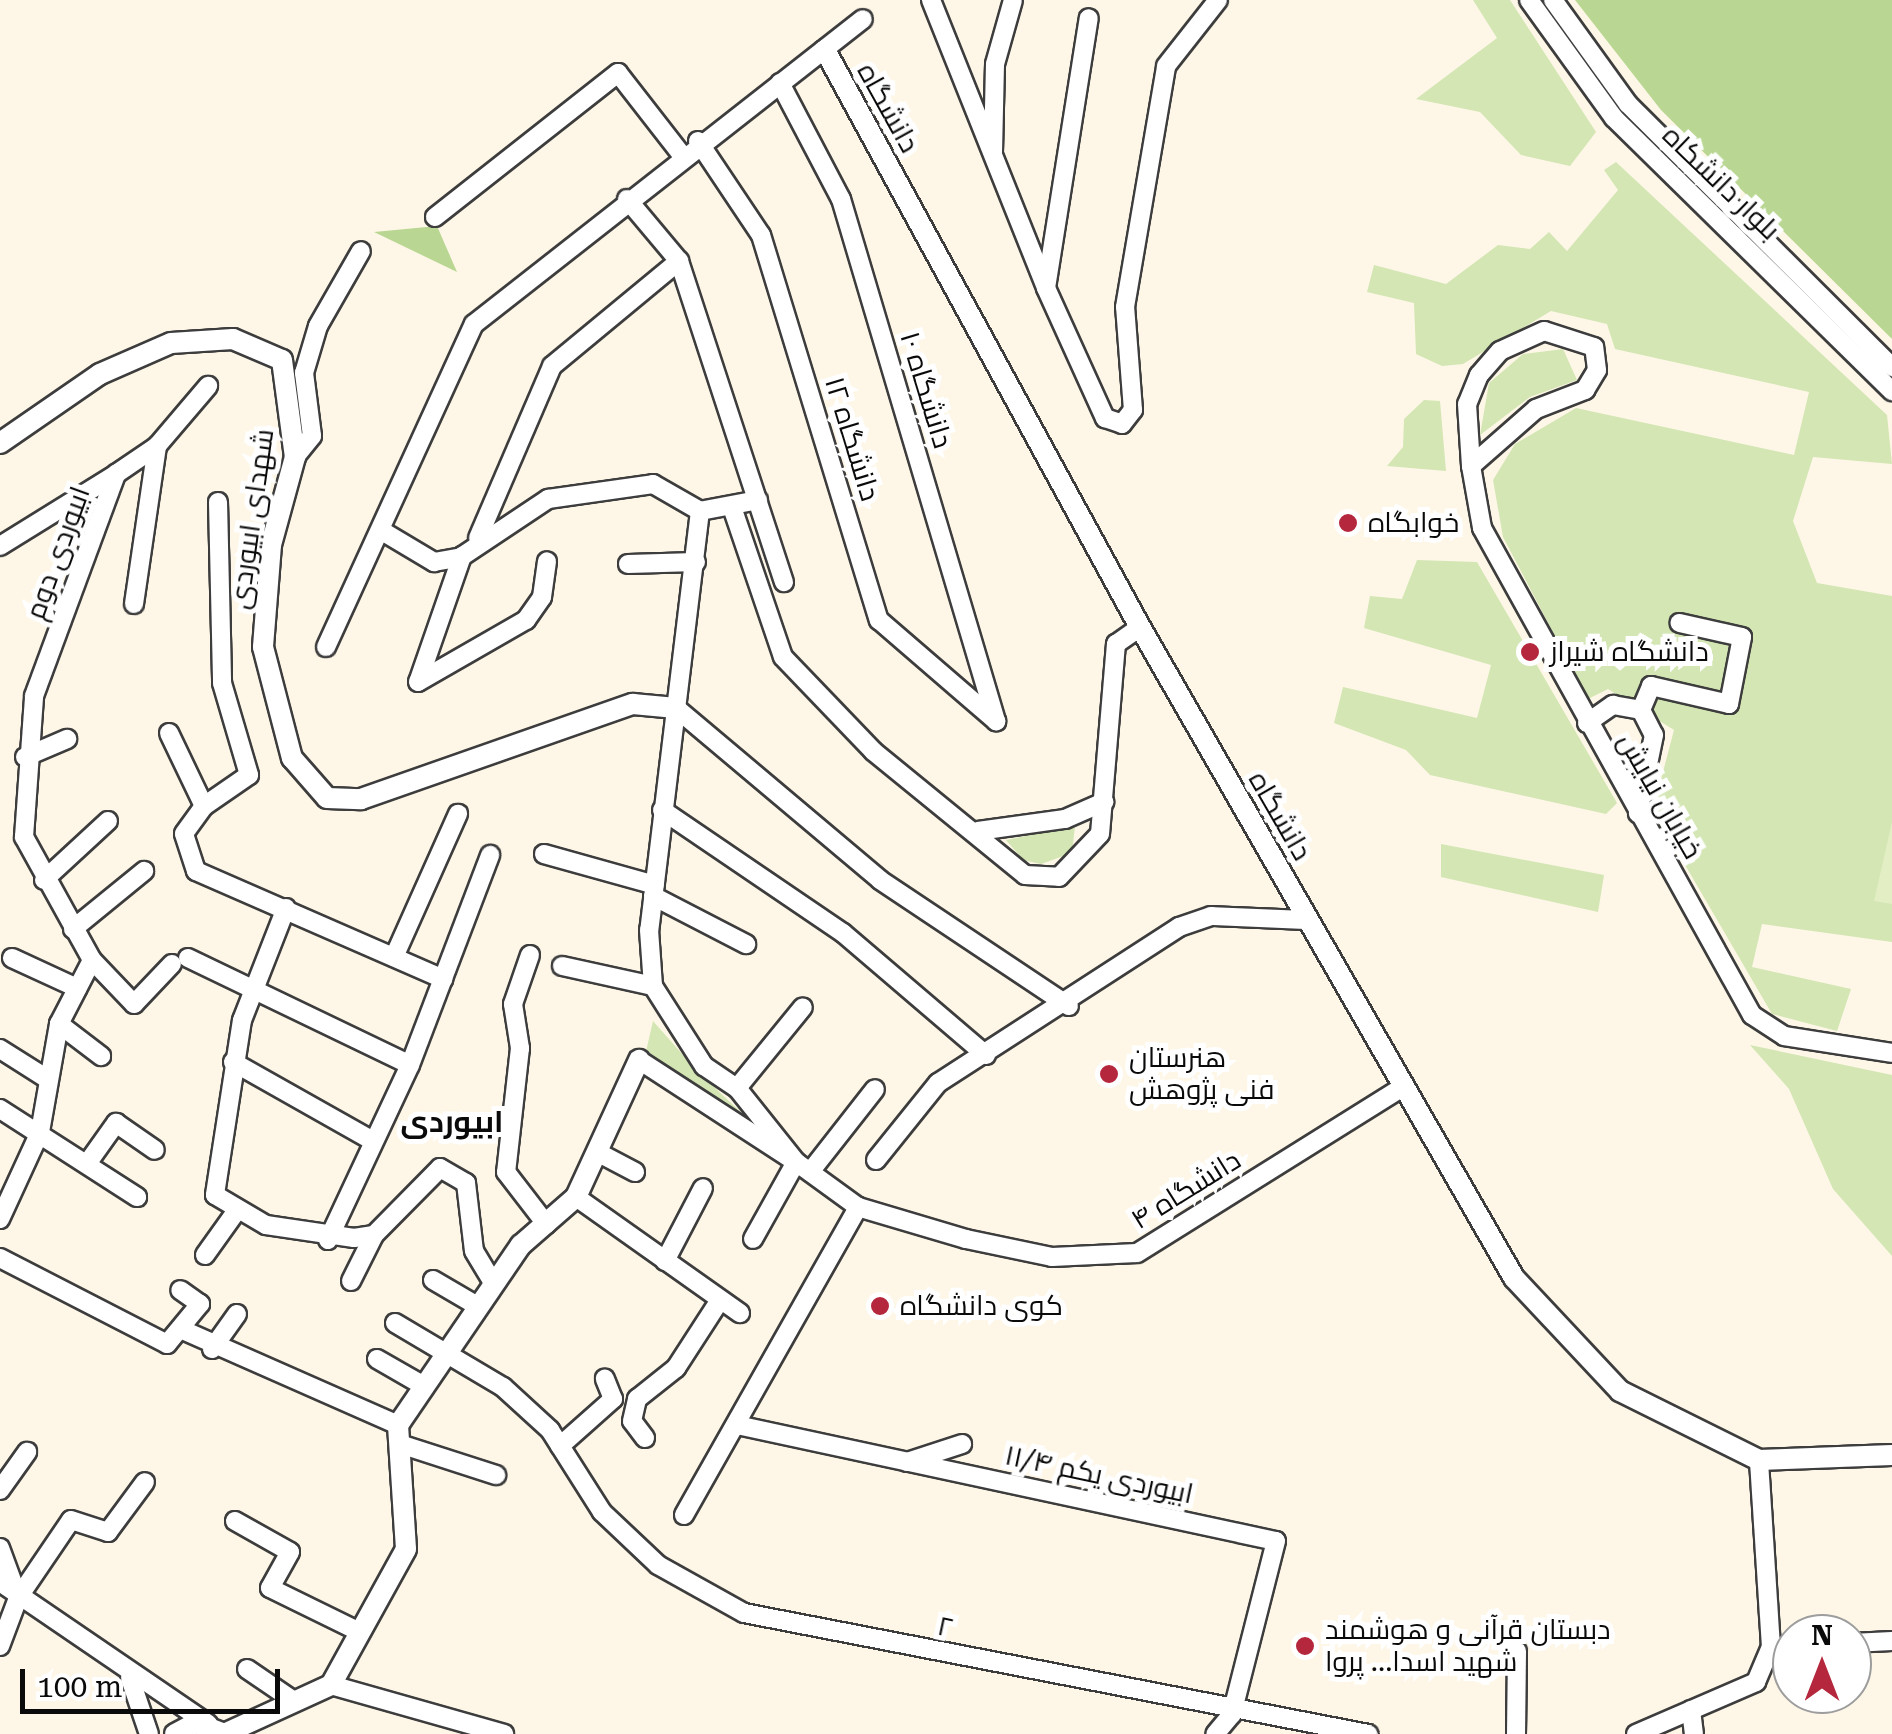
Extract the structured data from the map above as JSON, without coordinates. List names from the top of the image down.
{
  "streets": {
    "street": [
      "دانشگاه",
      "بلوار دانشکاه",
      "۱۰ دانشگاه",
      "۱۲ دانشگاه",
      "شهدای ابیوردی",
      "ابیوردی دوم",
      "خیابان نیایش",
      "۴ دانشگاه",
      "۱۱/۴ ابیوردی یکم",
      "۲"
    ]
  },
  "crossings": [
    ["دانشگاه", "۱۰ دانشگاه"],
    ["دانشگاه", "۱۲ دانشگاه"],
    ["دانشگاه", "۴ دانشگاه"],
    ["۱۰ دانشگاه", "۱۲ دانشگاه"],
    ["۱۱/۴ ابیوردی یکم", "۲"]
  ],
  "districts": ["ابیوردی"],
  "places": [
    "خوابگاه",
    "دانشگاه شیراز",
    "هنرستان فنی پژوهش",
    "کوی دانشگاه",
    "دبستان قرآنی و هوشمند شهید اسدا... پروا"
  ],
  "scale_bar": "100 m",
  "north": "top"
}
